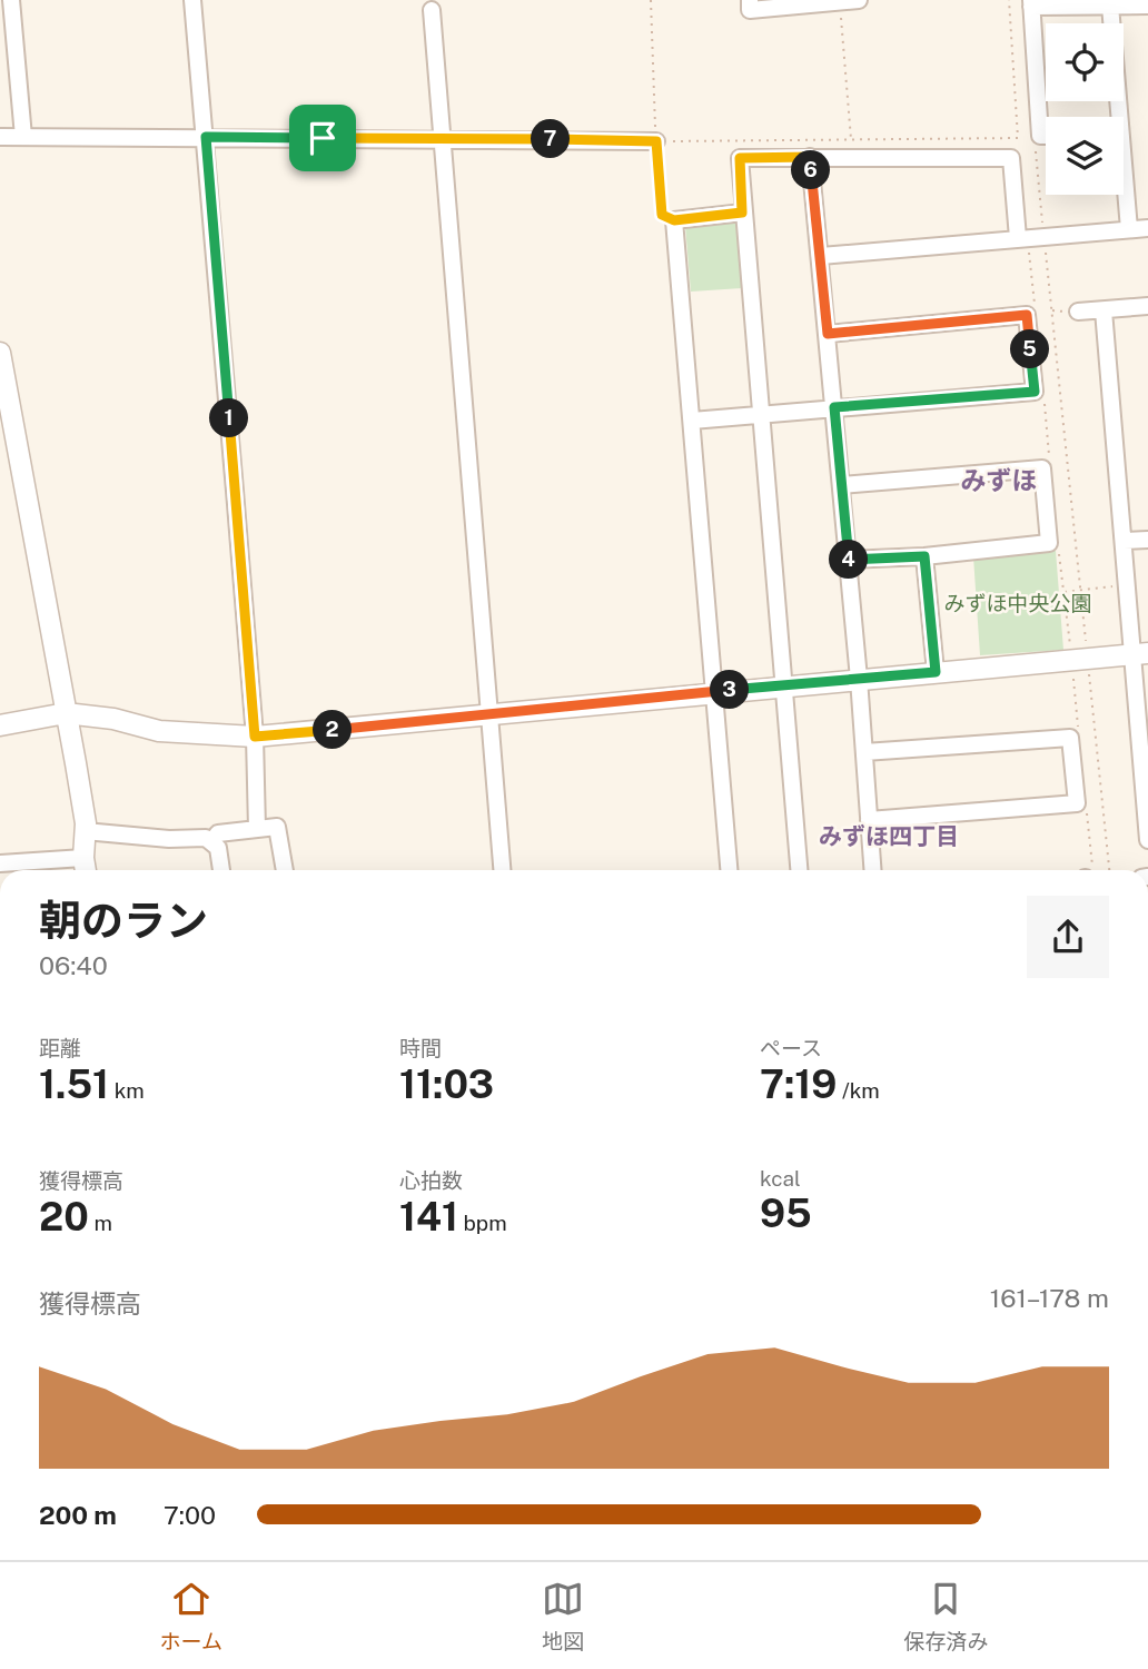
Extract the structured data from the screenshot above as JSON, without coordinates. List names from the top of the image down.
{
  "districts": ["みずほ", "みずほ四丁目"],
  "parks": ["みずほ中央公園"],
  "page": {
    "pins": [
      "7",
      "6",
      "5",
      "1",
      "4",
      "3",
      "2"
    ],
    "heading": ["朝のラン", "06:40"],
    "stats": [
      ["距離", "1.51 km"],
      ["時間", "11:03"],
      ["ペース", "7:19 /km"],
      ["獲得標高", "20 m"],
      ["心拍数", "141 bpm"],
      ["kcal", "95"]
    ],
    "chart": ["獲得標高", "161–178 m"],
    "list": [
      {
        "name": "200 m",
        "note": "7:00"
      }
    ],
    "tabs": ["ホーム", "地図", "保存済み"]
  }
}
